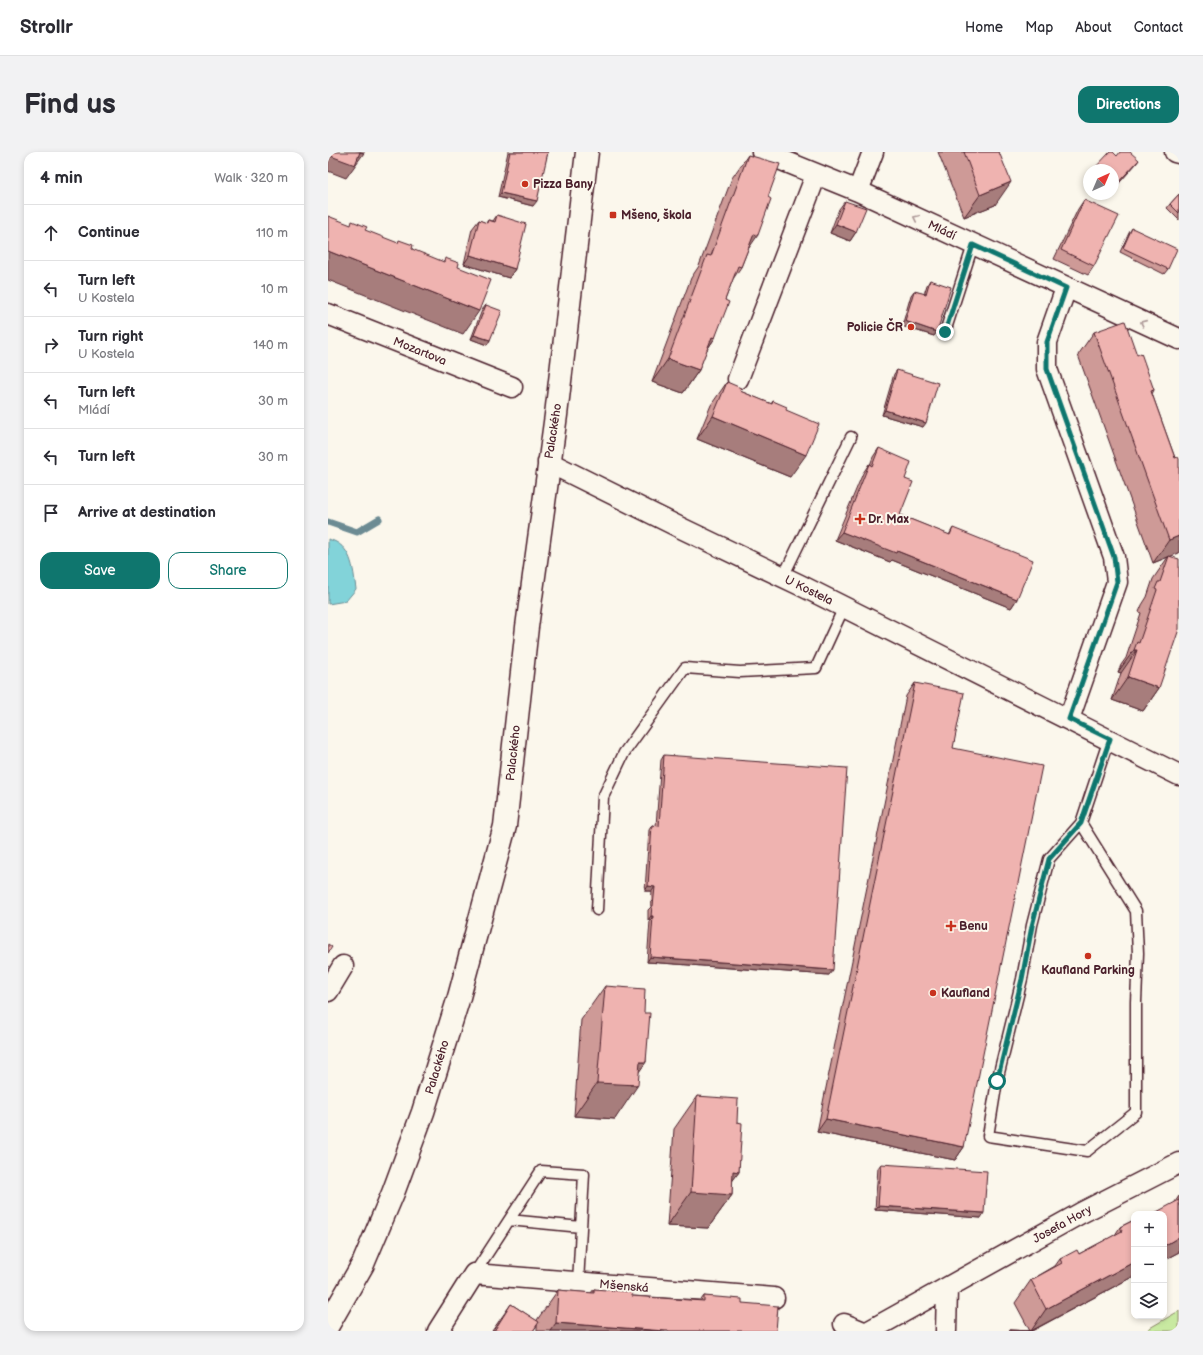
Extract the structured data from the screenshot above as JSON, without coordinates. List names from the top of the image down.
{
  "streets": {
    "street": [
      "Mládí",
      "Mozartova",
      "Palackého",
      "U Kostela",
      "Josefa Hory",
      "Mšenská"
    ]
  },
  "crossings": [
    ["Palackého", "U Kostela"]
  ],
  "one_way": ["Mládí"],
  "places": {
    "other": [
      "Pizza Bany",
      "Policie ČR",
      "Kaufland Parking",
      "Kaufland"
    ],
    "transit": ["Mšeno, škola"],
    "health": ["Dr. Max", "Benu"]
  },
  "north": "top right",
  "page": {
    "header": "Strollr",
    "nav": [
      "Home",
      "Map",
      "About",
      "Contact"
    ],
    "buttons": [
      "Directions",
      ["Save", "Share"]
    ],
    "title": "Find us",
    "heading": ["4 min", "Walk · 320 m"],
    "list": [
      ["Continue", "110 m"],
      ["Turn left", "U Kostela", "10 m"],
      ["Turn right", "U Kostela", "140 m"],
      ["Turn left", "Mládí", "30 m"],
      ["Turn left", "30 m"],
      "Arrive at destination"
    ],
    "map_buttons": ["+", "−"]
  }
}
